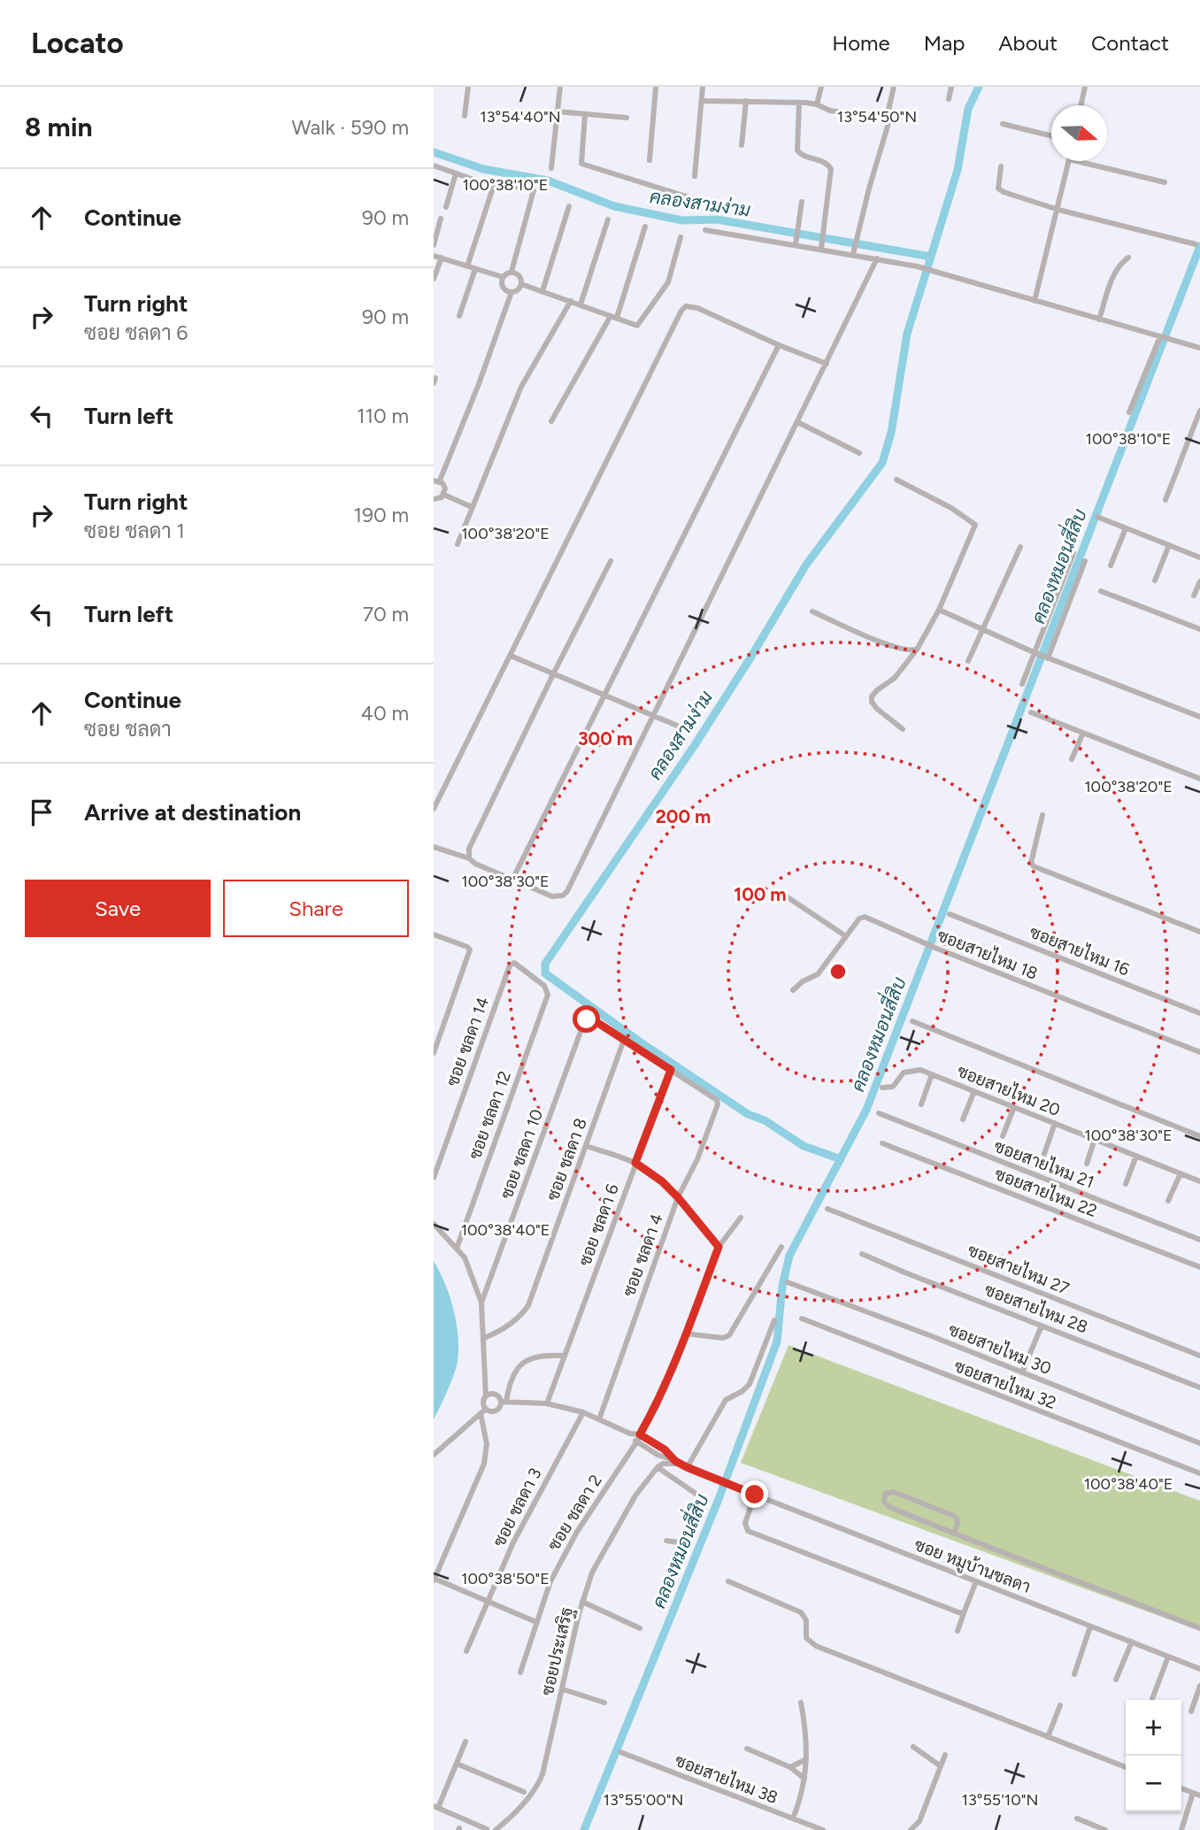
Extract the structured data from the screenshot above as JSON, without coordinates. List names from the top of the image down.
{
  "streets": {
    "street": [
      "ซอยสายไหม 16",
      "ซอยสายไหม 18",
      "ซอย ชลดา 14",
      "ซอยสายไหม 20",
      "ซอย ชลดา 12",
      "ซอย ชลดา 10",
      "ซอย ชลดา 8",
      "ซอยสายไหม 21",
      "ซอยสายไหม 22",
      "ซอย ชลดา 6",
      "ซอย ชลดา 4",
      "ซอยสายไหม 27",
      "ซอยสายไหม 28",
      "ซอยสายไหม 30",
      "ซอยสายไหม 32",
      "ซอย ชลดา 3",
      "ซอย ชลดา 2",
      "ซอย หมูบ้านชลดา",
      "ซอยประเสริฐ",
      "ซอยสายไหม 38"
    ]
  },
  "crossings": [
    ["ซอย ชลดา 14", "ซอย ชลดา 12"],
    ["ซอย ชลดา 10", "ซอย ชลดา 8"],
    ["ซอย ชลดา 6", "ซอย ชลดา 4"]
  ],
  "water": ["คลองสามง่าม", "คลองหมอนสี่สิบ"],
  "north": "right",
  "page": {
    "header": "Locato",
    "nav": [
      "Home",
      "Map",
      "About",
      "Contact"
    ],
    "heading": ["8 min", "Walk · 590 m"],
    "list": [
      ["Continue", "90 m"],
      ["Turn right", "ซอย ชลดา 6", "90 m"],
      ["Turn left", "110 m"],
      ["Turn right", "ซอย ชลดา 1", "190 m"],
      ["Turn left", "70 m"],
      ["Continue", "ซอย ชลดา", "40 m"],
      "Arrive at destination"
    ],
    "buttons": ["Save", "Share"],
    "map_buttons": ["+", "−"]
  },
  "coordinates": [
    "13°54'40\"N",
    "13°54'50\"N",
    "100°38'10\"E",
    "100°38'20\"E",
    "100°38'30\"E",
    "100°38'40\"E",
    "100°38'50\"E",
    "13°55'00\"N",
    "13°55'10\"N"
  ],
  "rings": ["300 m", "200 m", "100 m"]
}
